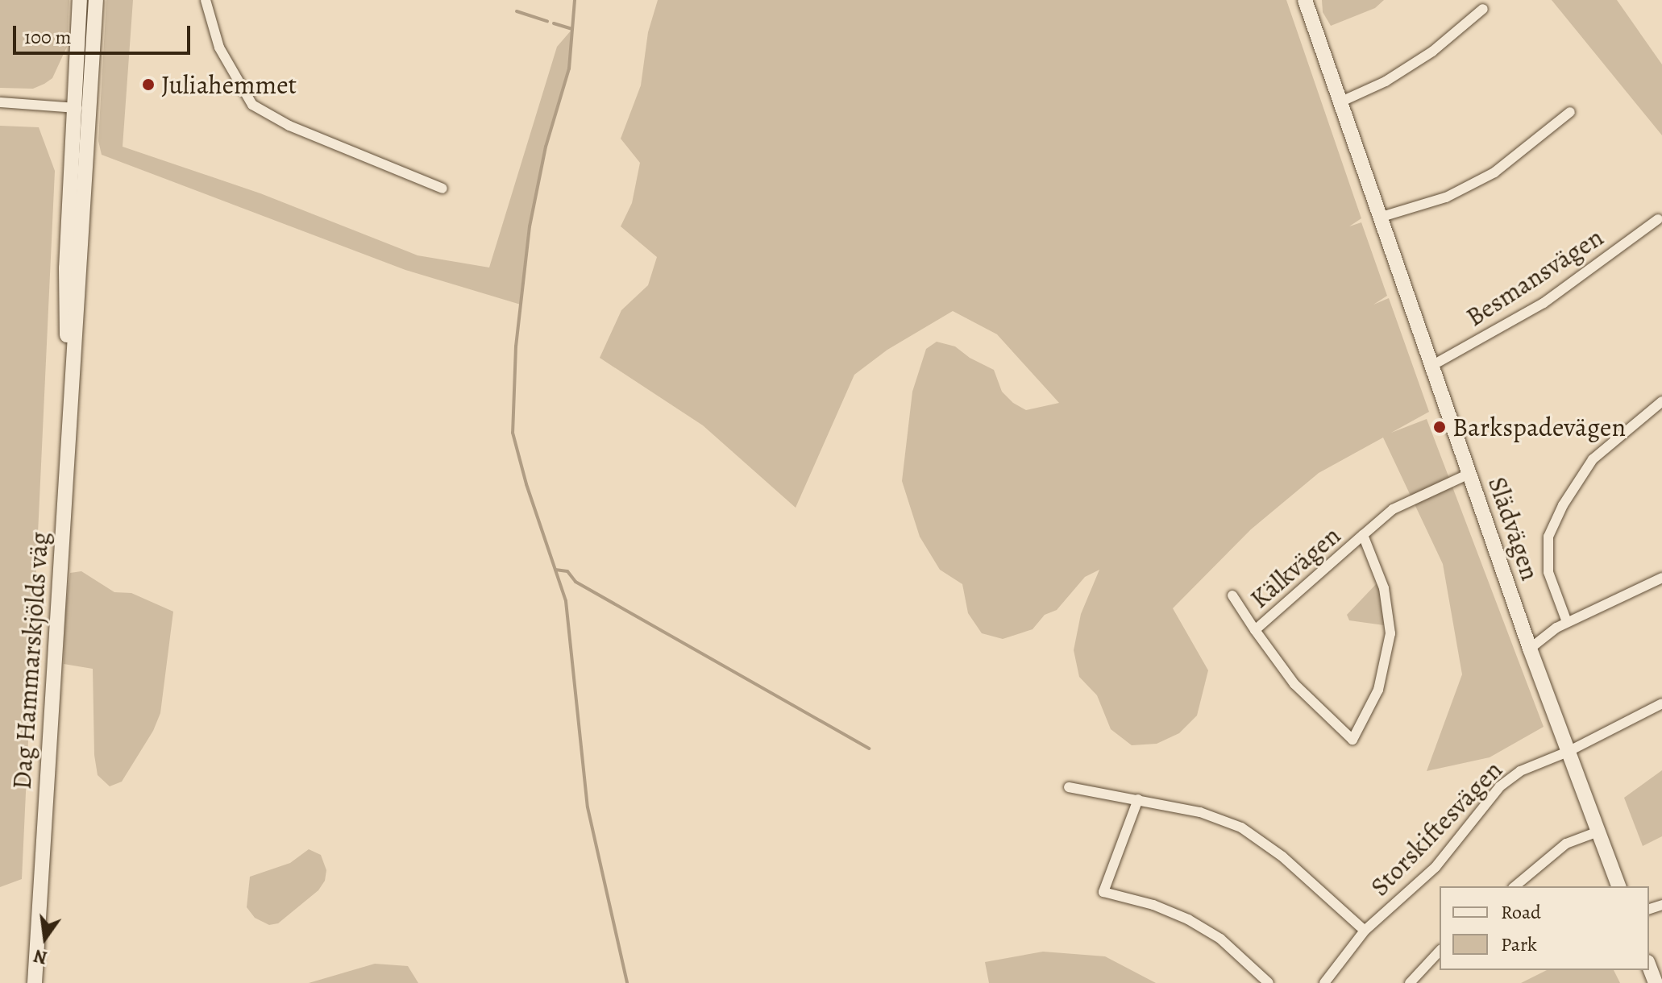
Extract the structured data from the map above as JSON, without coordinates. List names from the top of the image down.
{
  "streets": {
    "main road": ["Slädvägen", "Dag Hammarskjölds väg"],
    "street": ["Besmansvägen", "Kälkvägen", "Storskiftesvägen"]
  },
  "crossings": [
    ["Besmansvägen", "Slädvägen"],
    ["Slädvägen", "Kälkvägen"],
    ["Slädvägen", "Storskiftesvägen"]
  ],
  "places": ["Juliahemmet", "Barkspadevägen"],
  "legend": ["Road", "Park"],
  "scale_bar": "100 m",
  "north": "bottom"
}
